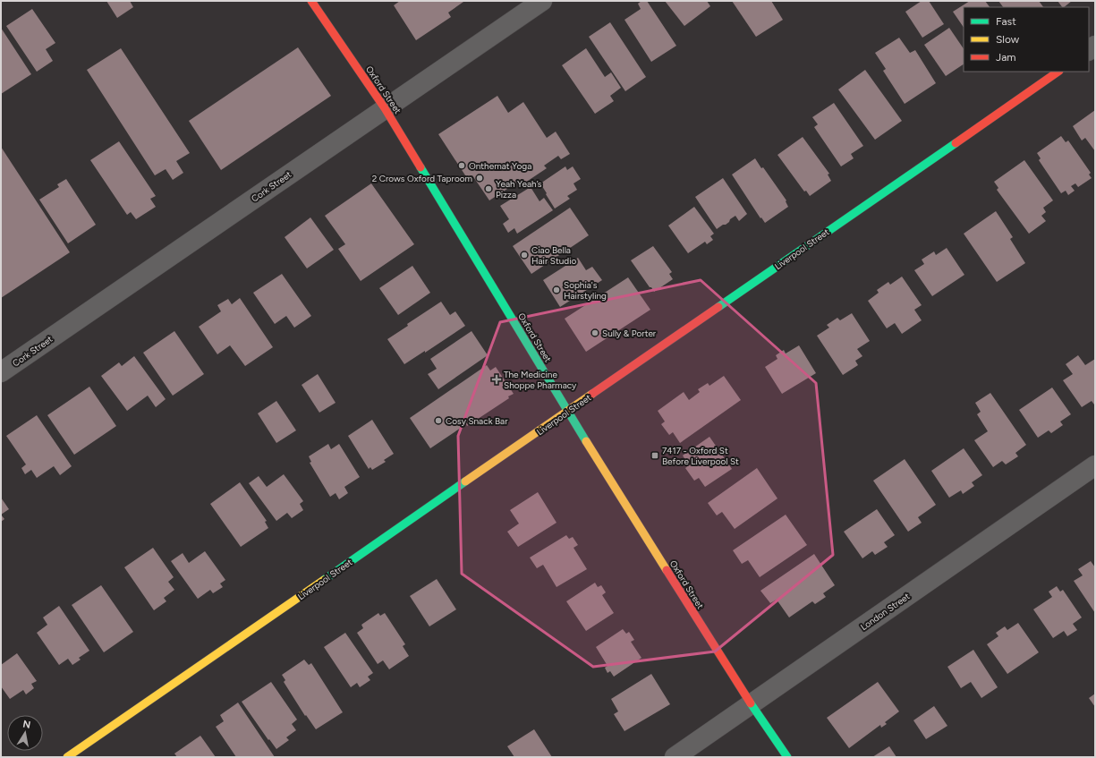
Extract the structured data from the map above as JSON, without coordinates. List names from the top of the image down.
{
  "streets": {
    "street": [
      "Oxford Street",
      "Cork Street",
      "Liverpool Street",
      "London Street"
    ]
  },
  "crossings": [
    ["Oxford Street", "Cork Street"],
    ["Oxford Street", "Liverpool Street"],
    ["Oxford Street", "London Street"]
  ],
  "places": {
    "other": [
      "Onthemat Yoga",
      "2 Crows Oxford Taproom",
      "Yeah Yeah’s Pizza",
      "Ciao Bella Hair Studio",
      "Sophia's Hairstyling",
      "Sully & Porter",
      "Cosy Snack Bar"
    ],
    "health": ["The Medicine Shoppe Pharmacy"],
    "transit": ["7417 - Oxford St Before Liverpool St"]
  },
  "legend": ["Fast", "Slow", "Jam"],
  "north": "top"
}
